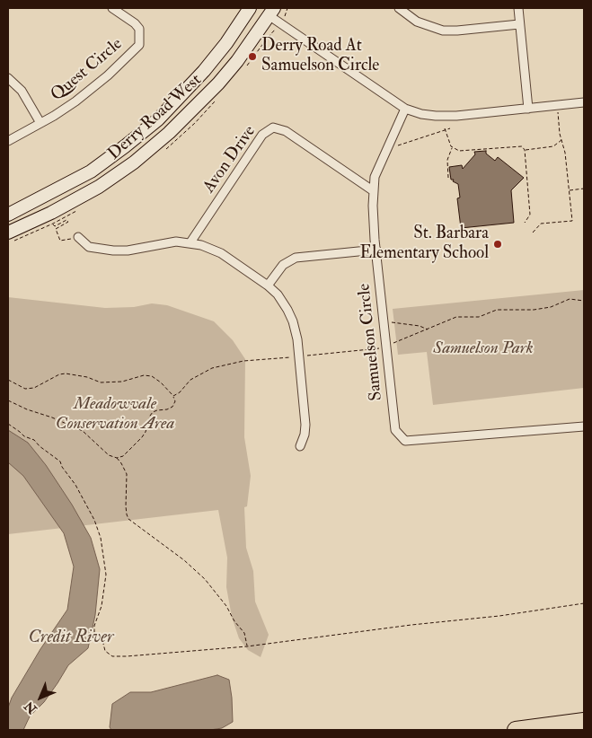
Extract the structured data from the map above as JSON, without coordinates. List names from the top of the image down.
{
  "streets": {
    "main road": ["Derry Road West"],
    "street": ["Quest Circle", "Avon Drive", "Samuelson Circle"]
  },
  "crossings": [
    ["Avon Drive", "Samuelson Circle"]
  ],
  "water": ["Credit River"],
  "parks": ["Samuelson Park", "Meadowvale Conservation Area"],
  "places": ["Derry Road At Samuelson Circle", "St. Barbara Elementary School"],
  "north": "bottom left"
}
